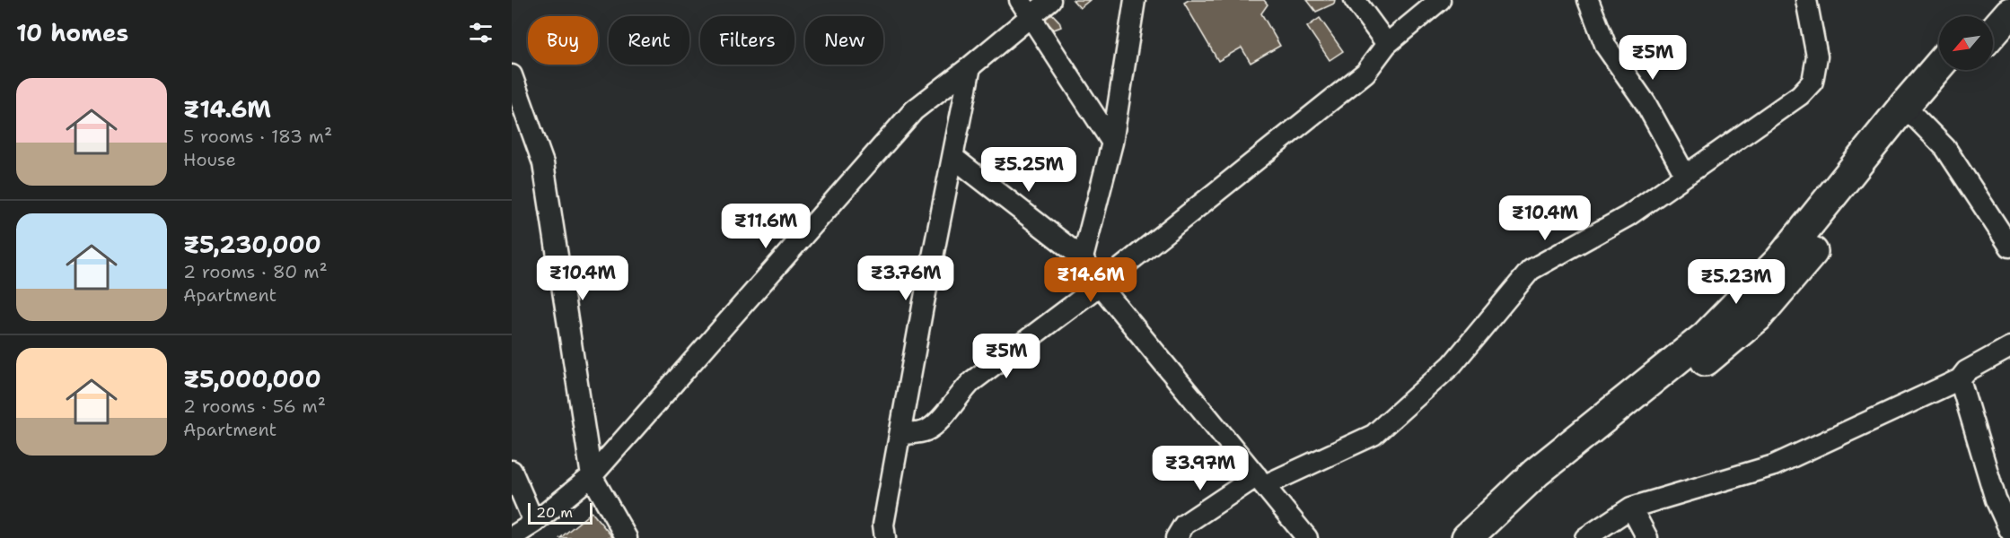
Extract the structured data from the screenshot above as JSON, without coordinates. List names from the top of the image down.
{
  "scale_bar": "20 m",
  "north": "bottom left",
  "page": {
    "heading": "10 homes",
    "chip": [
      "Buy",
      "Rent",
      "Filters",
      "New"
    ],
    "price": [
      "₹5M",
      "₹5.25M",
      "₹10.4M",
      "₹11.6M",
      "₹10.4M",
      "₹3.76M",
      "₹14.6M",
      "₹5.23M",
      "₹5M",
      "₹3.97M"
    ],
    "list": [
      {
        "name": "₹14.6M",
        "note": "5 rooms · 183 m² · House"
      },
      {
        "name": "₹5,230,000",
        "note": "2 rooms · 80 m² · Apartment"
      },
      {
        "name": "₹5,000,000",
        "note": "2 rooms · 56 m² · Apartment"
      }
    ],
    "scale": "20 m"
  }
}
